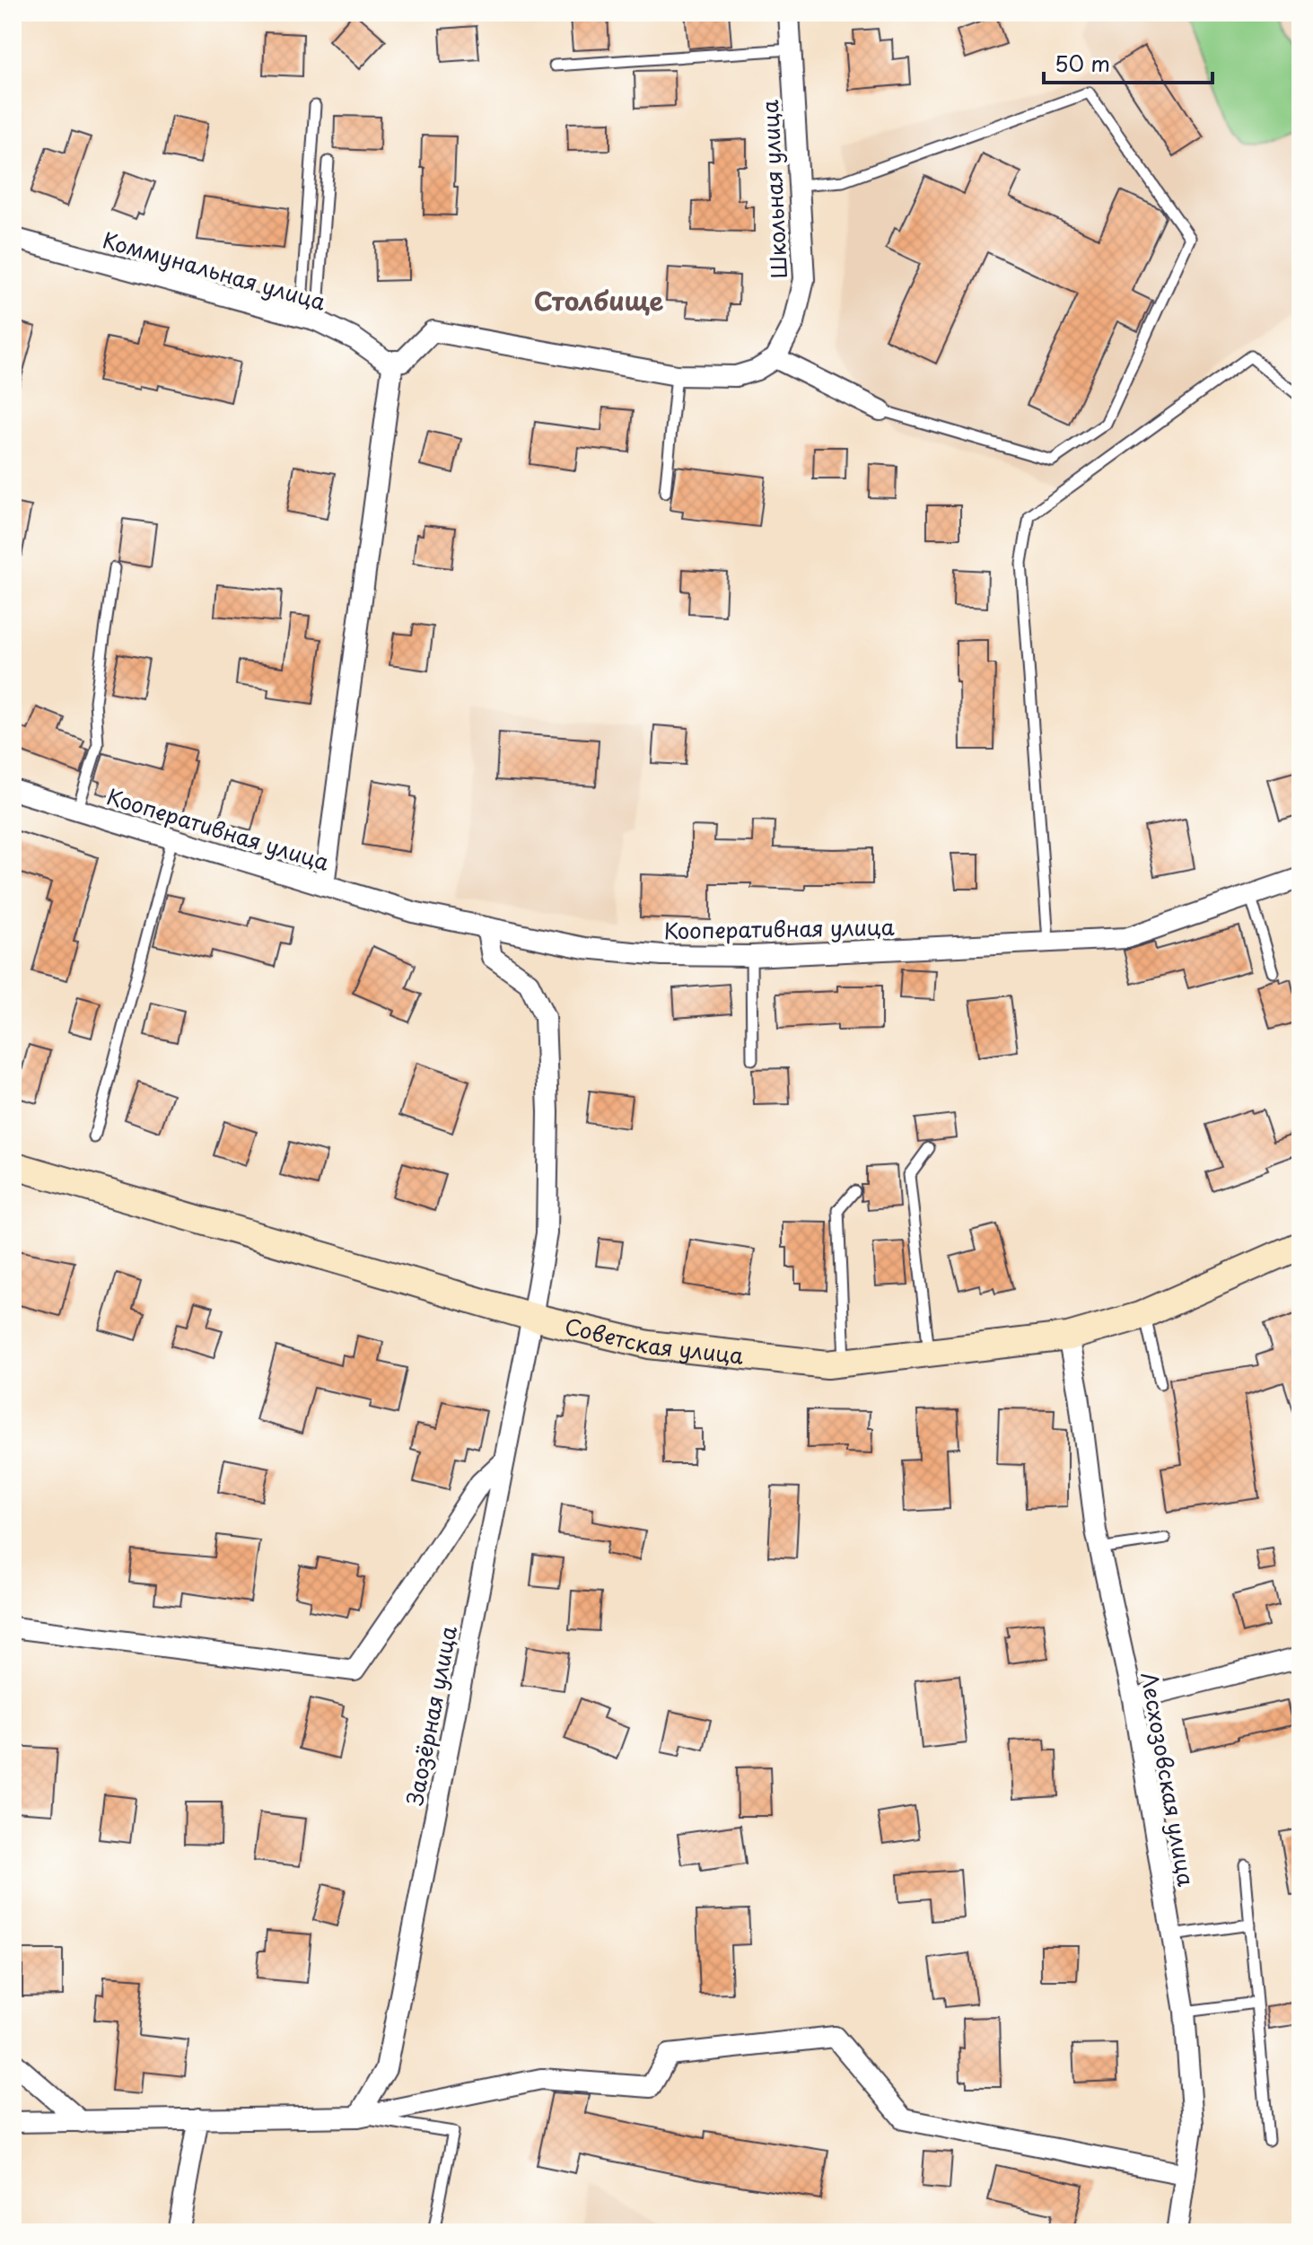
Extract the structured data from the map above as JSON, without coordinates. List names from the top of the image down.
{
  "streets": {
    "street": [
      "Школьная улица",
      "Коммунальная улица",
      "Кооперативная улица",
      "Советская улица",
      "Заозёрная улица",
      "Лесхозовская улица"
    ]
  },
  "crossings": [
    ["Кооперативная улица", "Заозёрная улица"],
    ["Советская улица", "Заозёрная улица"],
    ["Советская улица", "Лесхозовская улица"]
  ],
  "districts": ["Столбище"],
  "scale_bar": "50 m"
}
